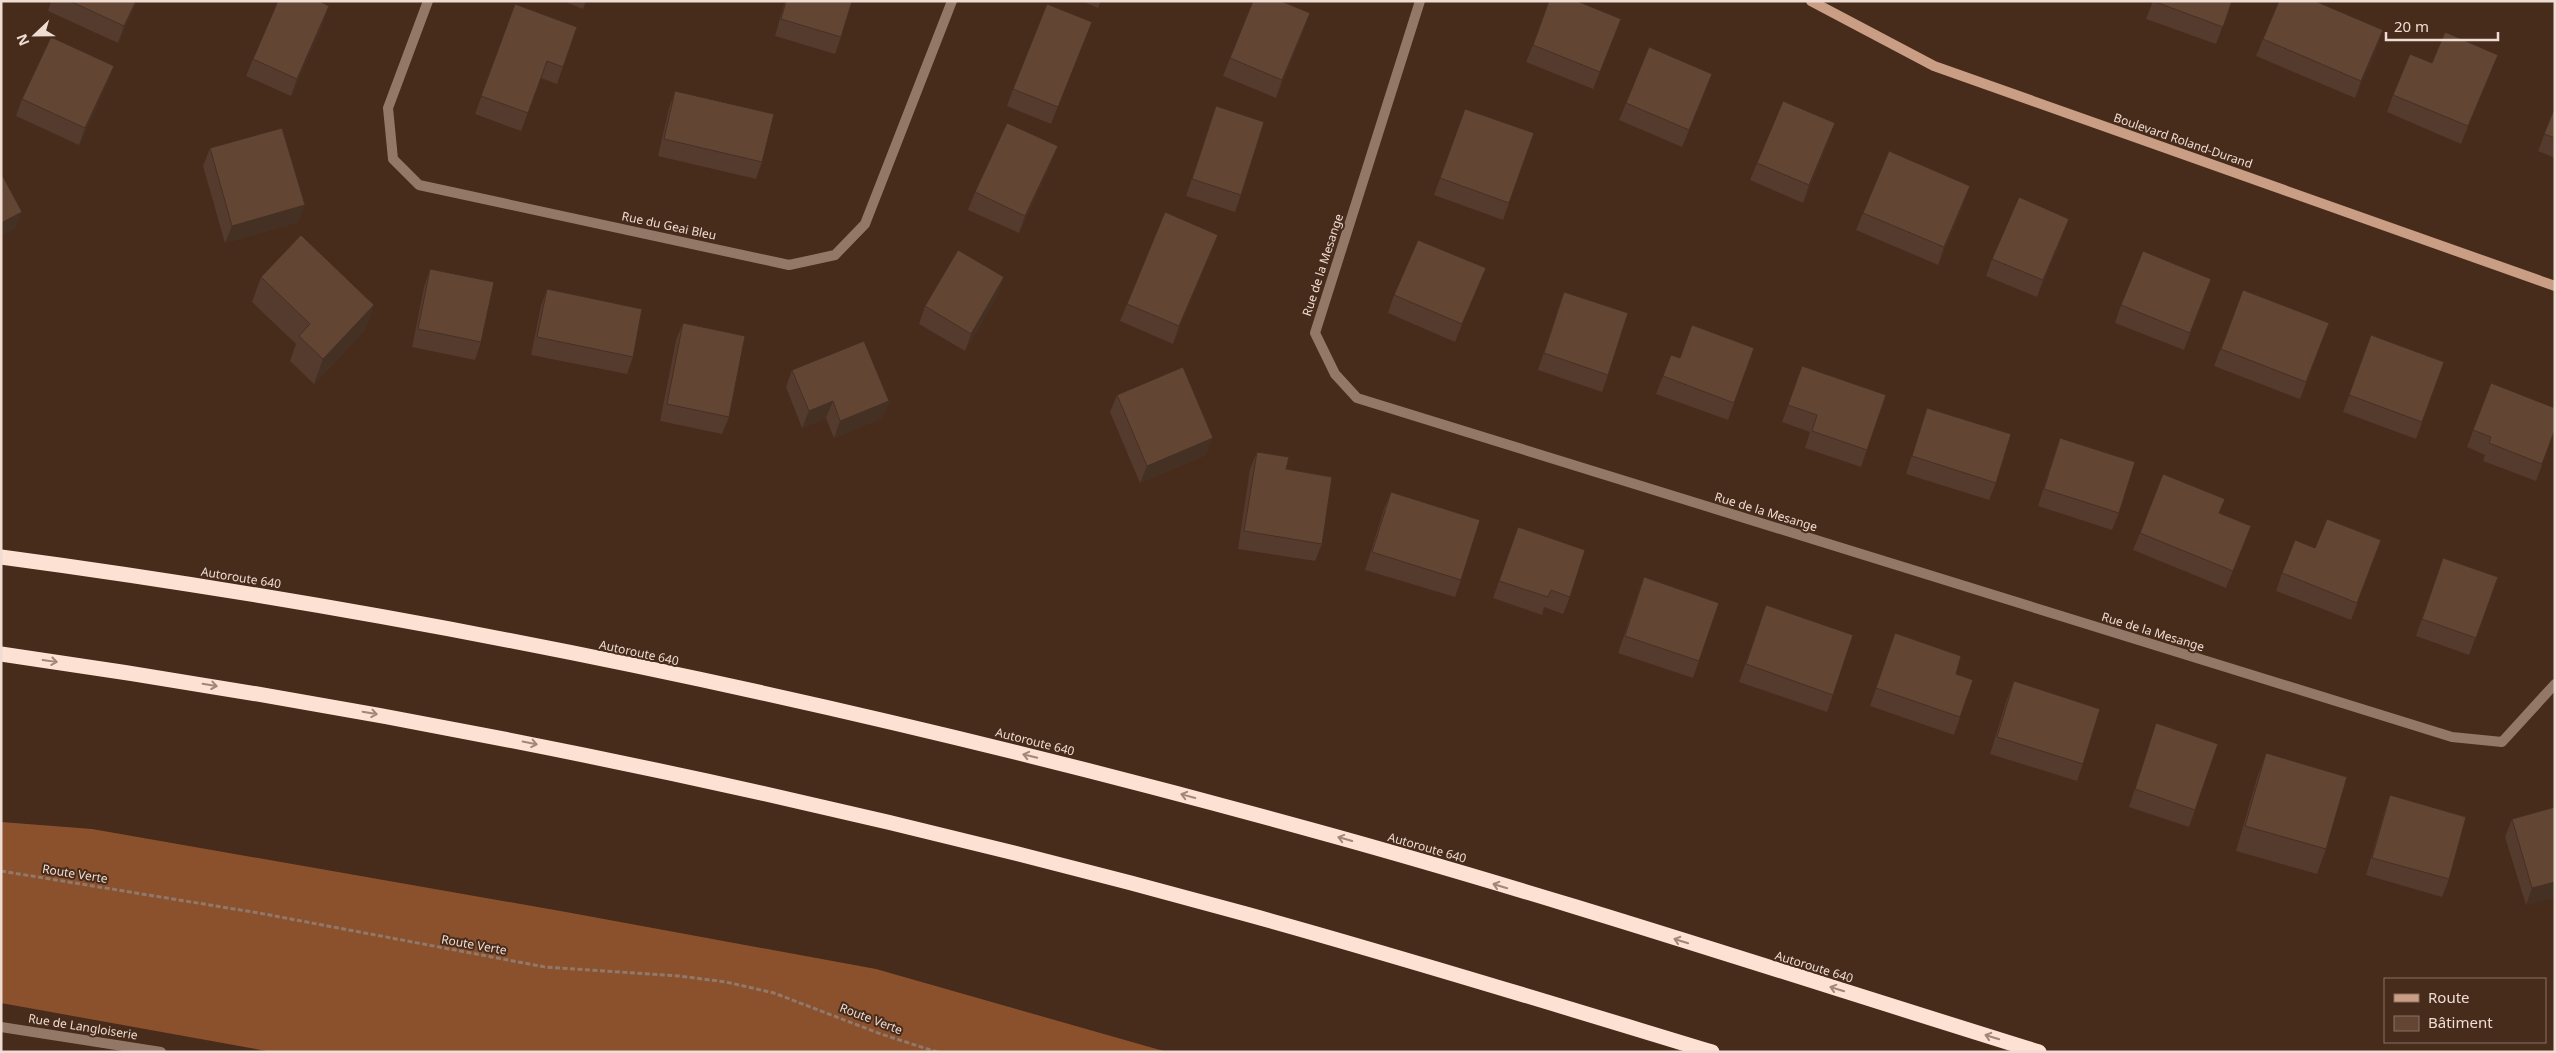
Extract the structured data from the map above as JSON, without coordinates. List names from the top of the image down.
{
  "streets": {
    "highway": ["Autoroute 640"],
    "street": [
      "Boulevard Roland-Durand",
      "Rue du Geai Bleu",
      "Rue de la Mesange",
      "Rue de Langloiserie"
    ],
    "path": ["Route Verte"]
  },
  "legend": ["Route", "Bâtiment"],
  "scale_bar": "20 m",
  "north": "left"
}
